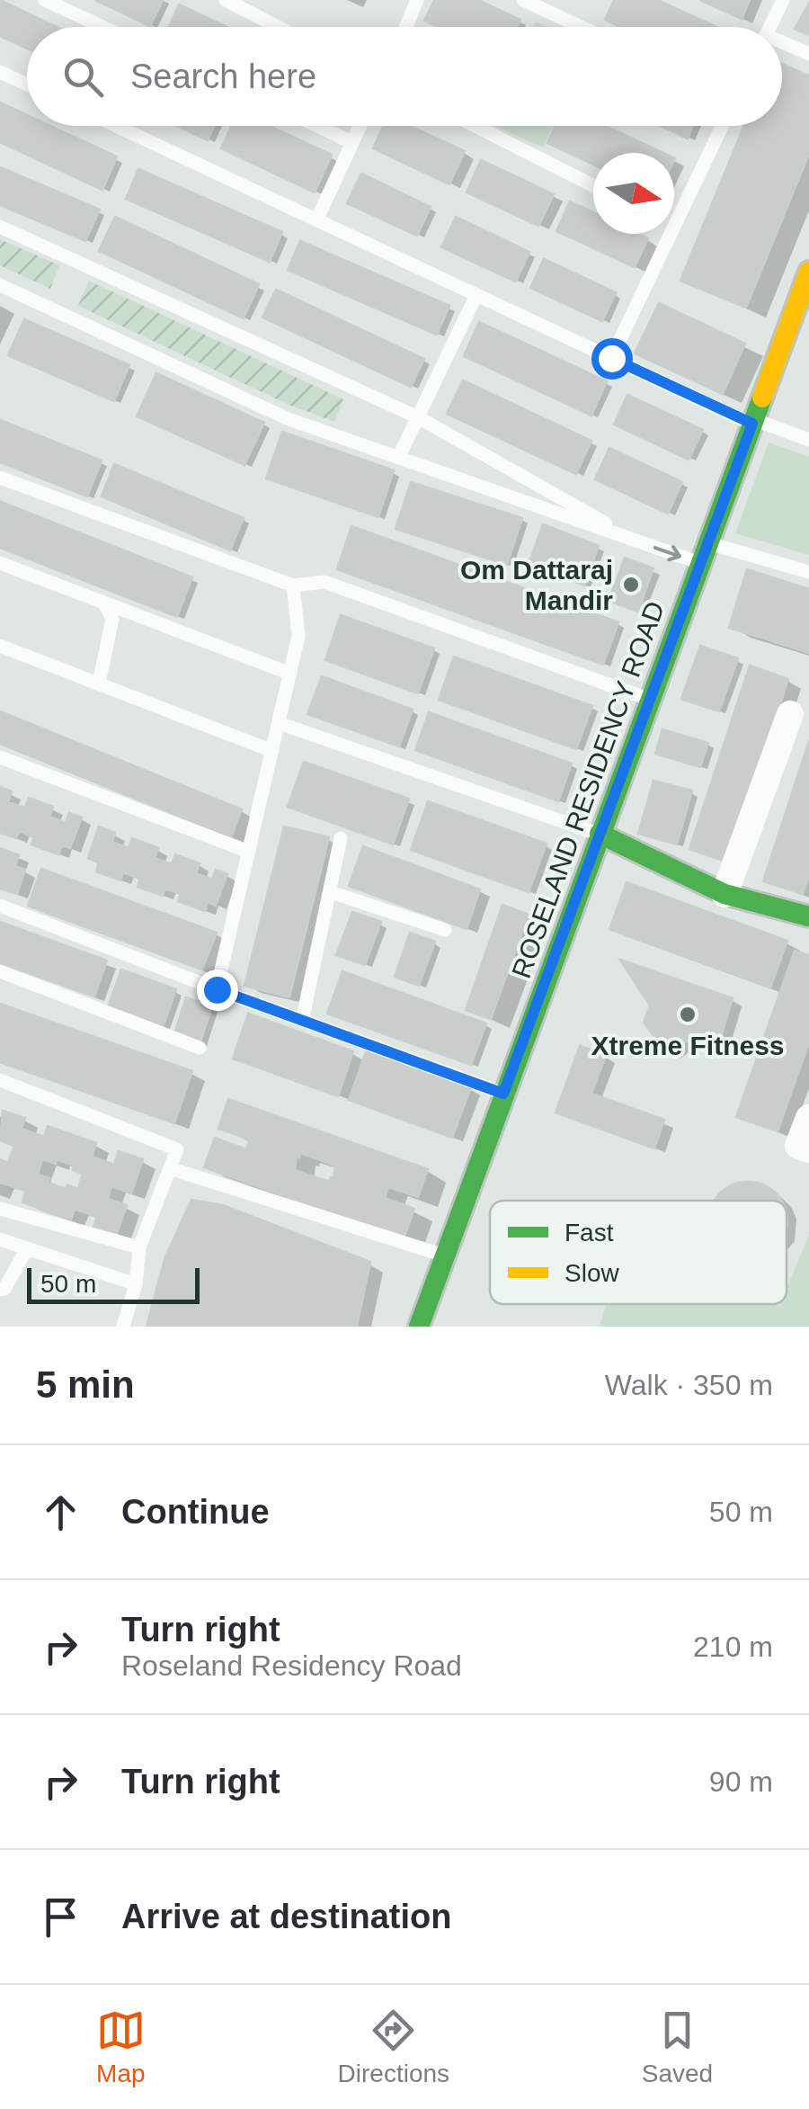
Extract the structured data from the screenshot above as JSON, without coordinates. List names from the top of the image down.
{
  "streets": {
    "street": ["ROSELAND RESIDENCY ROAD"]
  },
  "places": ["Om Dattaraj Mandir", "Xtreme Fitness"],
  "legend": ["Fast", "Slow"],
  "scale_bar": "50 m",
  "north": "right",
  "page": {
    "search": "Search here",
    "scale": "50 m",
    "heading": ["5 min", "Walk · 350 m"],
    "list": [
      ["Continue", "50 m"],
      ["Turn right", "Roseland Residency Road", "210 m"],
      ["Turn right", "90 m"],
      "Arrive at destination"
    ],
    "nav": ["Map", "Directions", "Saved"]
  }
}
